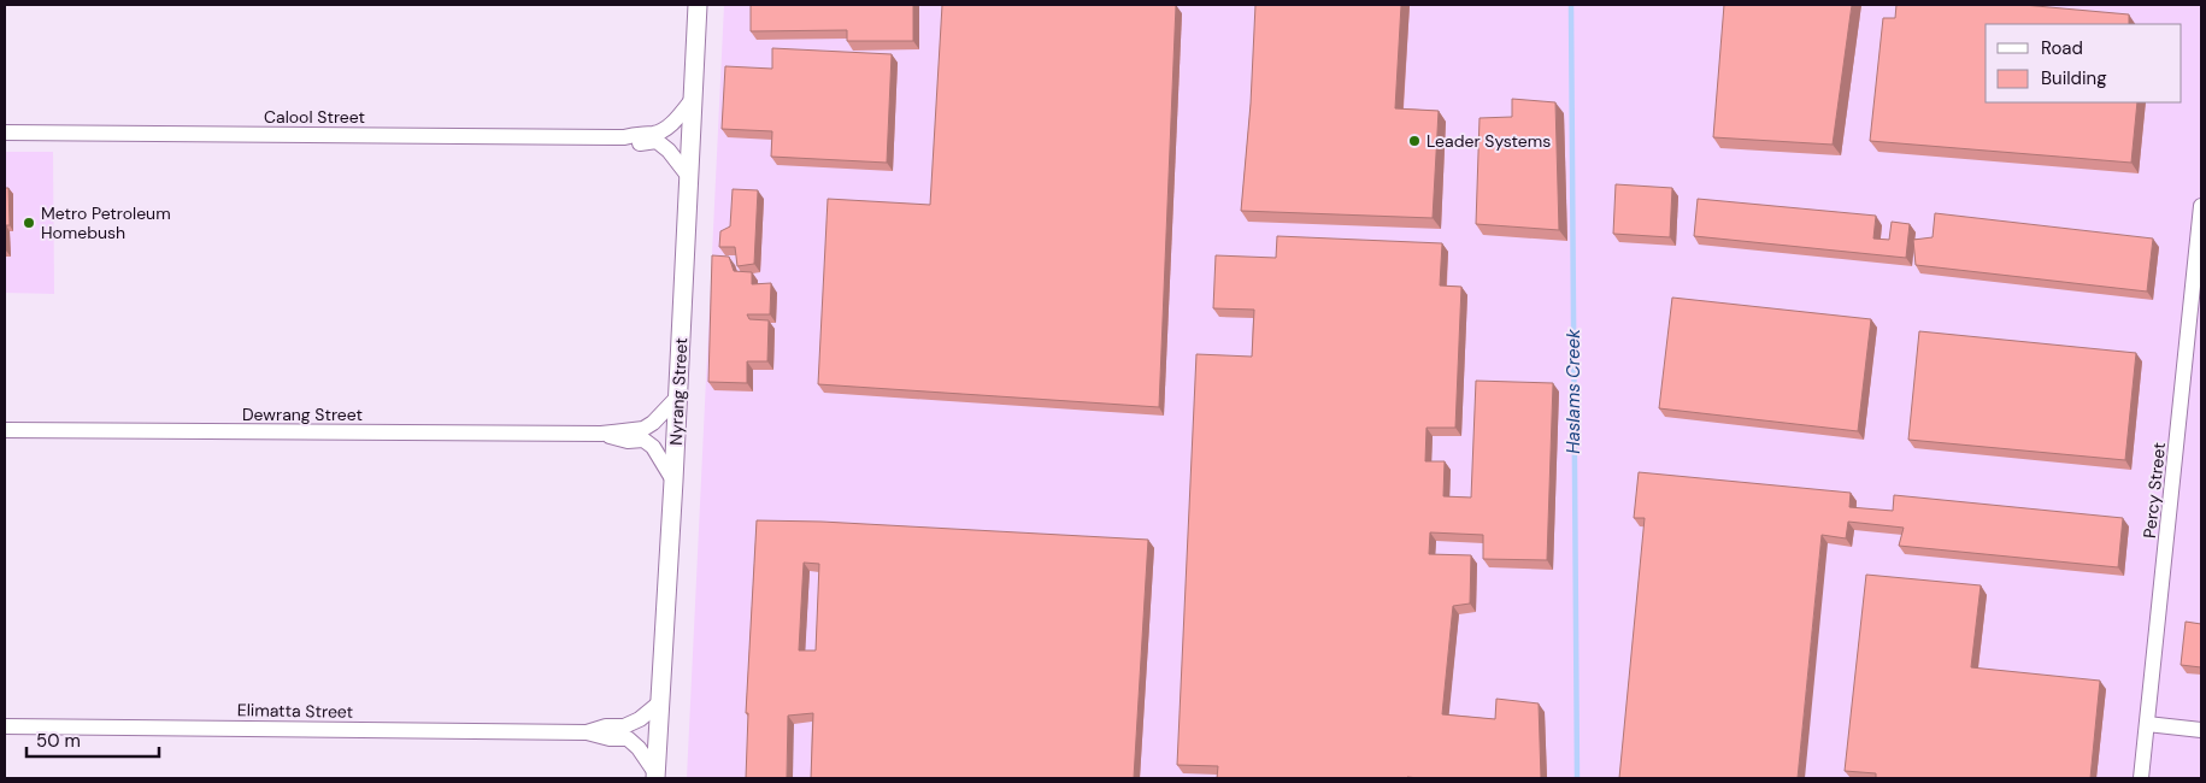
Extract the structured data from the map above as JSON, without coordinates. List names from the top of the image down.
{
  "streets": {
    "street": [
      "Calool Street",
      "Nyrang Street",
      "Dewrang Street",
      "Percy Street",
      "Elimatta Street"
    ]
  },
  "crossings": [
    ["Calool Street", "Nyrang Street"],
    ["Nyrang Street", "Dewrang Street"],
    ["Nyrang Street", "Elimatta Street"]
  ],
  "water": ["Haslams Creek"],
  "places": ["Leader Systems", "Metro Petroleum Homebush"],
  "legend": ["Road", "Building"],
  "scale_bar": "50 m"
}
